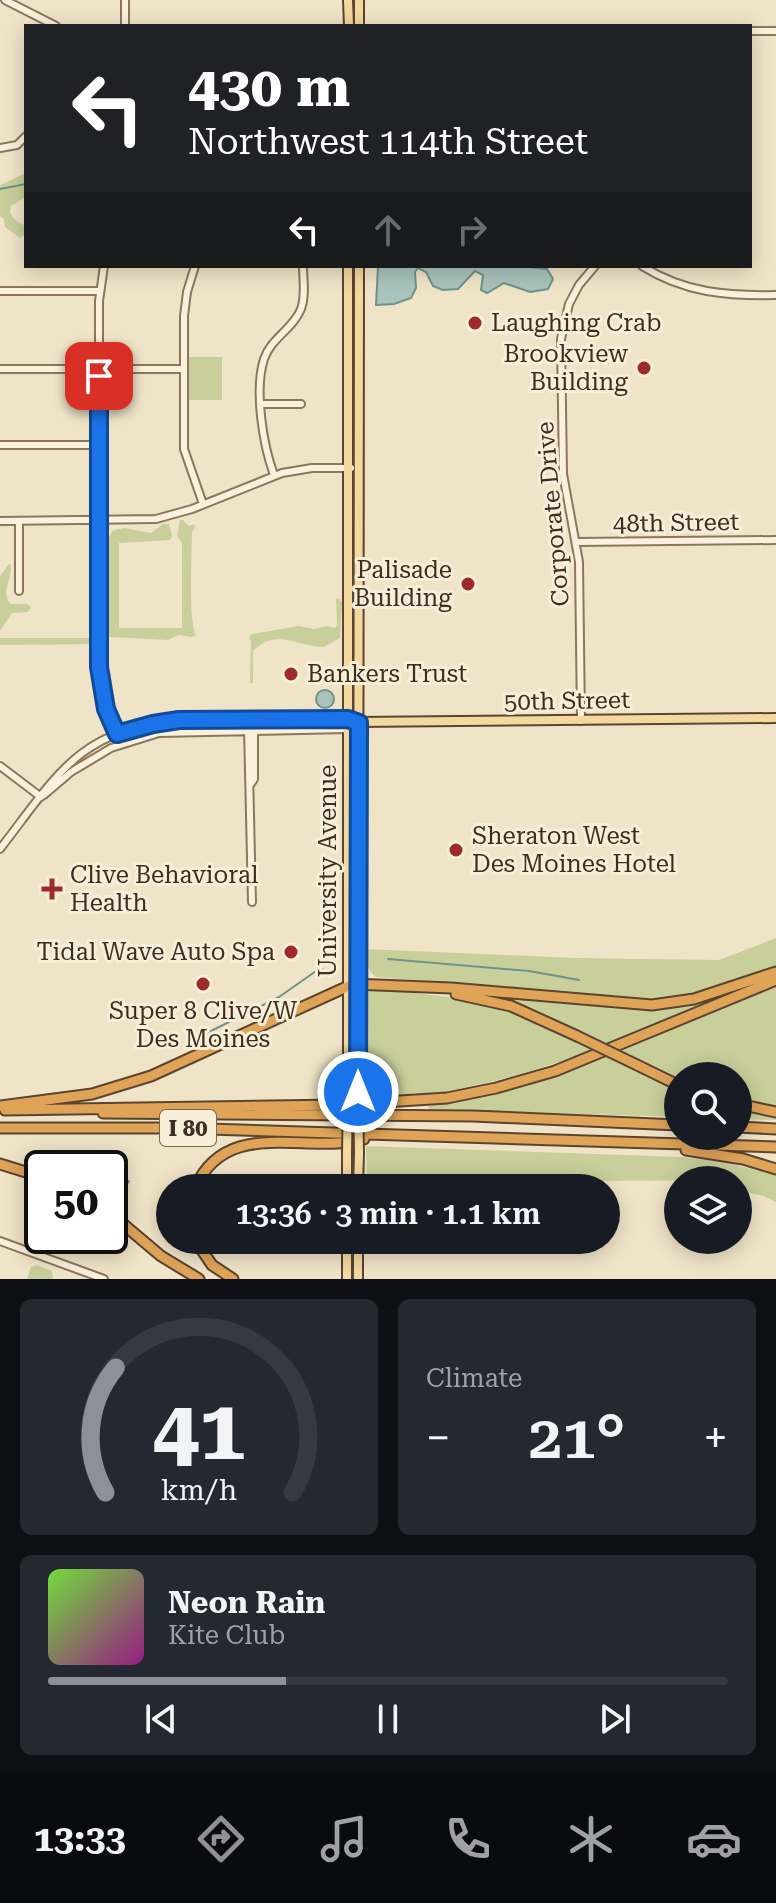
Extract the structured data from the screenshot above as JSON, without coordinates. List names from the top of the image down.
{
  "streets": {
    "highway": ["I 80"],
    "main road": ["50th Street", "University Avenue"],
    "street": ["Corporate Drive", "48th Street"]
  },
  "crossings": [
    ["Corporate Drive", "48th Street"],
    ["Corporate Drive", "50th Street"],
    ["50th Street", "University Avenue"]
  ],
  "places": {
    "other": [
      "Laughing Crab",
      "Brookview Building",
      "Palisade Building",
      "Bankers Trust",
      "Sheraton West Des Moines Hotel",
      "Tidal Wave Auto Spa",
      "Super 8 Clive/W Des Moines"
    ],
    "health": ["Clive Behavioral Health"]
  },
  "page": {
    "turn": ["430 m", "Northwest 114th Street"],
    "limit": "50",
    "trip": "13:36 · 3 min · 1.1 km",
    "tile": "Climate",
    "heat": ["−", "21°", "+"],
    "song": ["Neon Rain", "Kite Club"],
    "tabs": "13:33",
    "gauge": ["41", "km/h"]
  }
}
